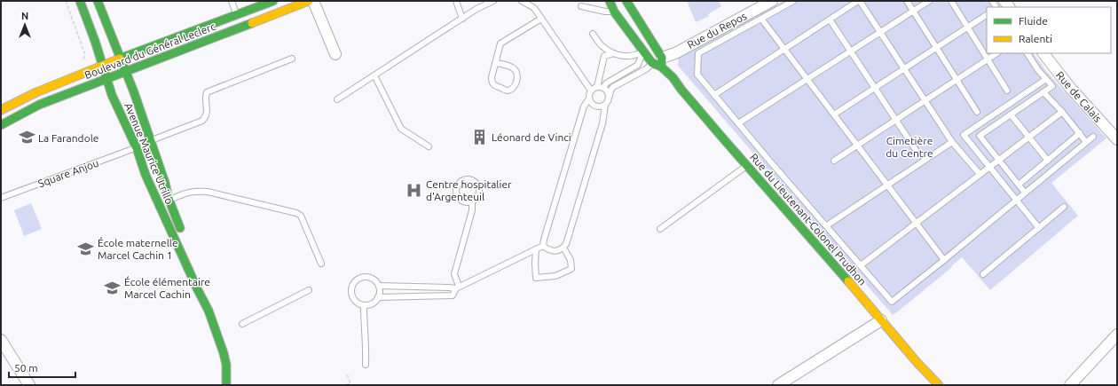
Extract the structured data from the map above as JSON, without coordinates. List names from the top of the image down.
{
  "streets": {
    "street": [
      "Rue du Repos",
      "Boulevard du Général Leclerc",
      "Rue de Calais",
      "Avenue Maurice Utrillo",
      "Rue du Lieutenant-Colonel Prudhon"
    ],
    "lane": ["Square Anjou"]
  },
  "crossings": [
    ["Rue du Repos", "Rue du Lieutenant-Colonel Prudhon"],
    ["Boulevard du Général Leclerc", "Avenue Maurice Utrillo"],
    ["Avenue Maurice Utrillo", "Square Anjou"]
  ],
  "parks": ["Cimetière du Centre"],
  "places": {
    "building": ["Léonard de Vinci"],
    "school or university": ["La Farandole", "École maternelle Marcel Cachin 1", "École élémentaire Marcel Cachin"],
    "hospital": ["Centre hospitalier d'Argenteuil"]
  },
  "legend": ["Fluide", "Ralenti"],
  "scale_bar": "50 m",
  "north": "top"
}
